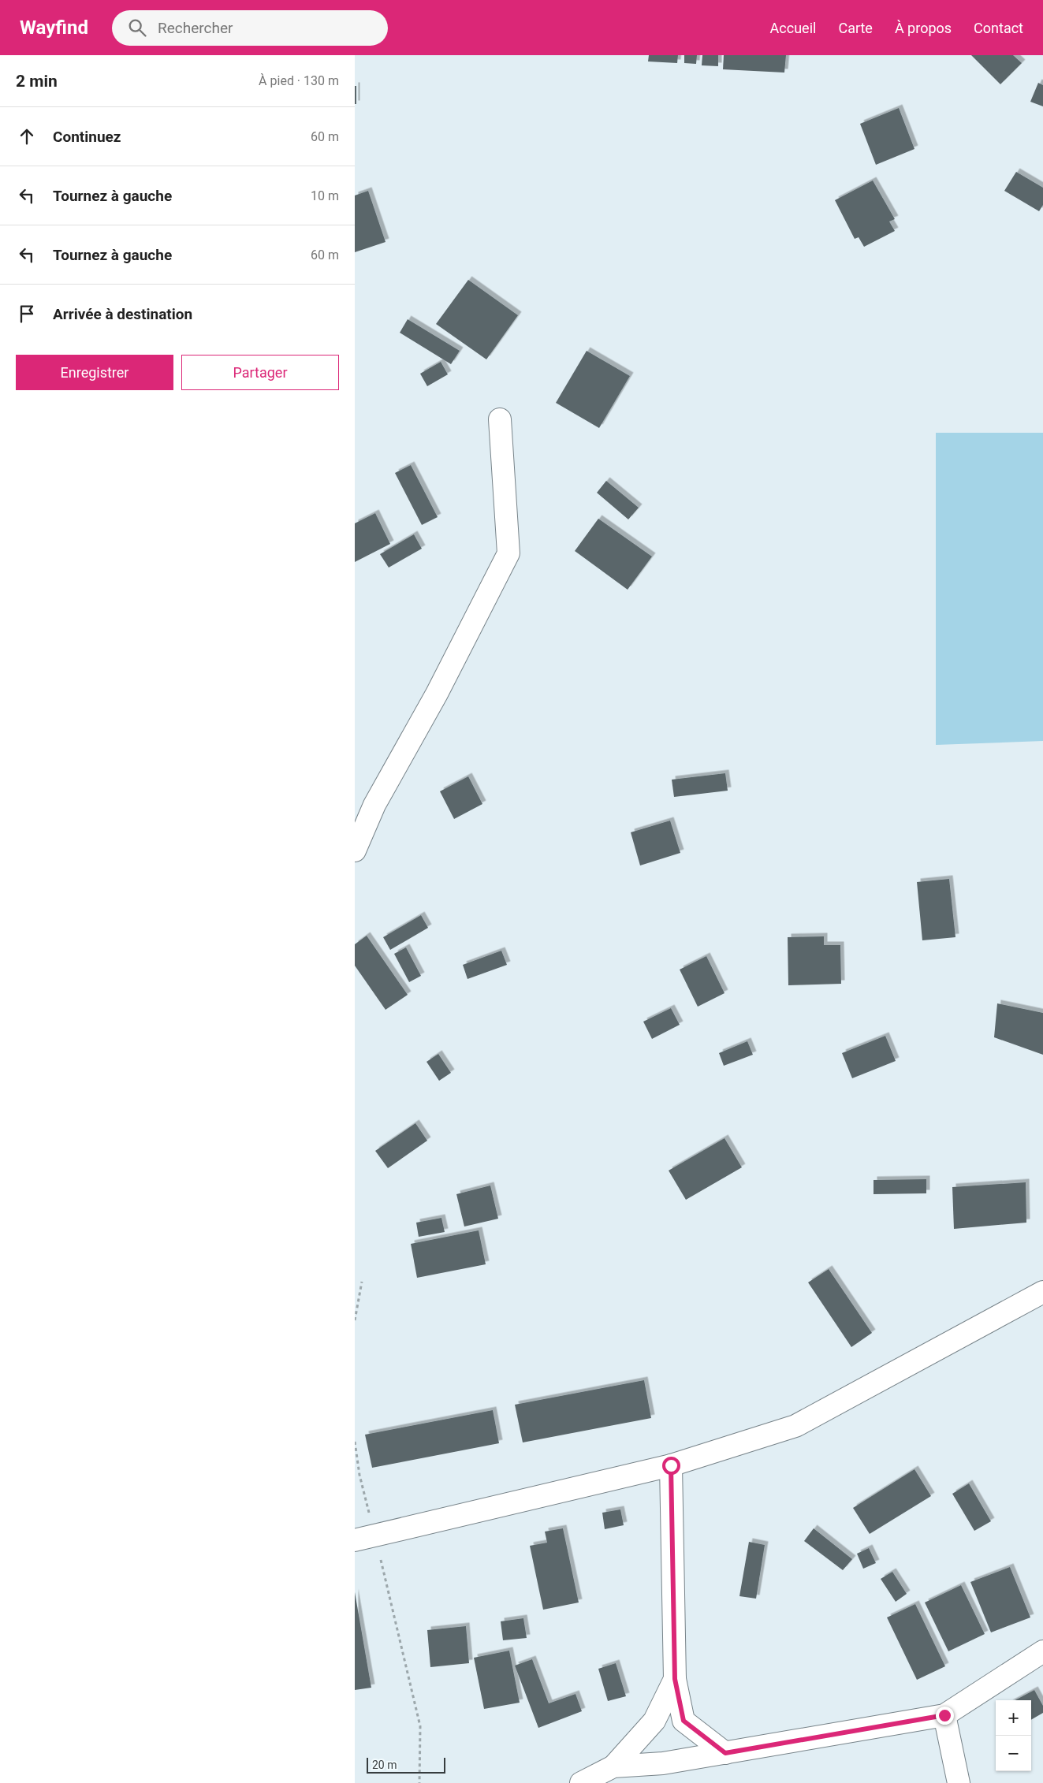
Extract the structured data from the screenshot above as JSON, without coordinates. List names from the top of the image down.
{
  "scale_bar": "20 m",
  "page": {
    "header": "Wayfind",
    "search": "Rechercher",
    "nav": [
      "Accueil",
      "Carte",
      "À propos",
      "Contact"
    ],
    "heading": ["2 min", "À pied · 130 m"],
    "list": [
      ["Continuez", "60 m"],
      ["Tournez à gauche", "10 m"],
      ["Tournez à gauche", "60 m"],
      "Arrivée à destination"
    ],
    "buttons": ["Enregistrer", "Partager"],
    "map_buttons": ["+", "−"],
    "scale": "20 m"
  }
}
